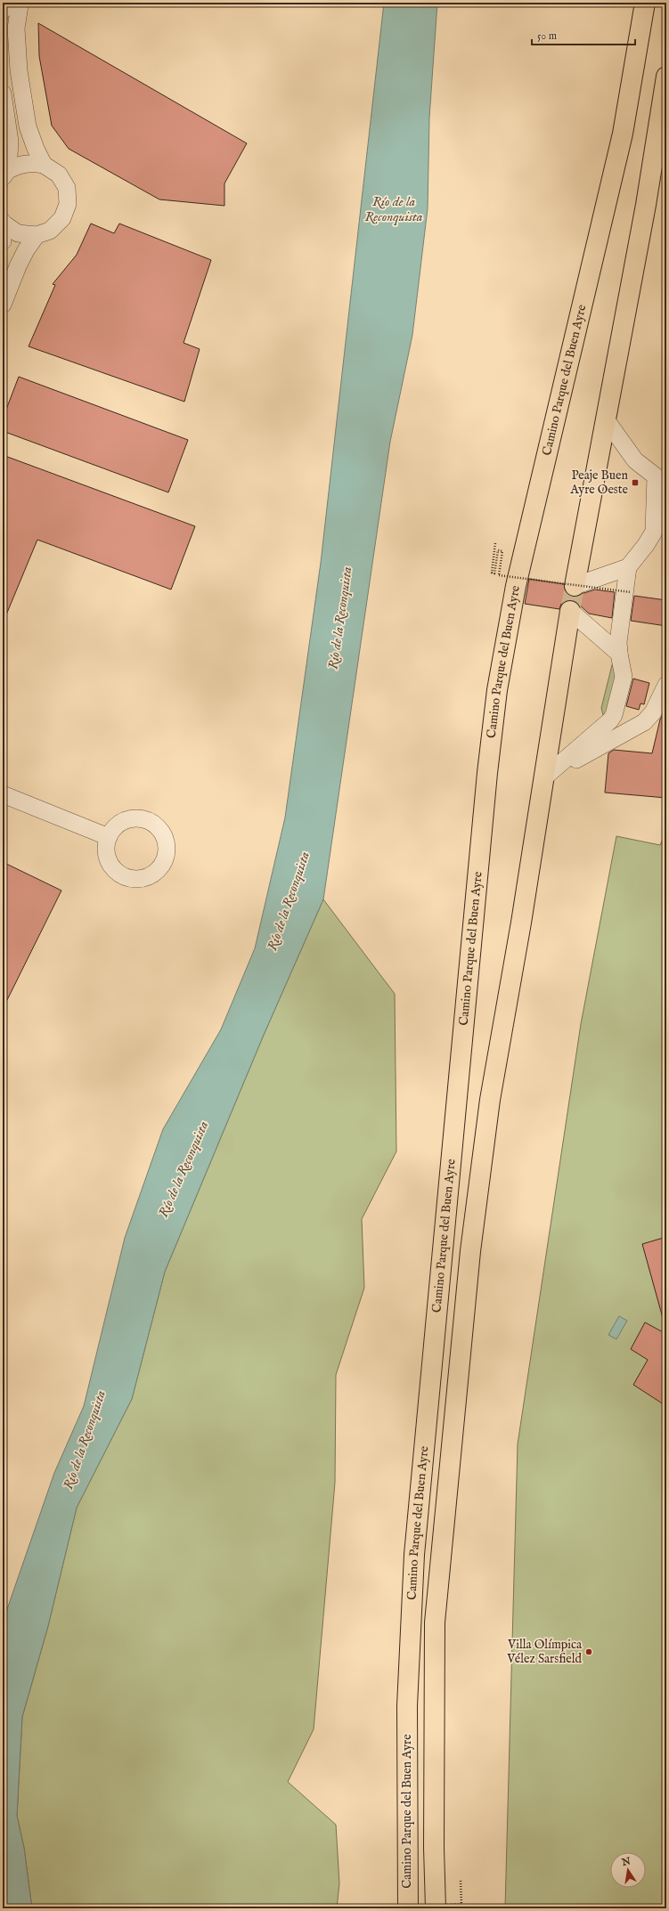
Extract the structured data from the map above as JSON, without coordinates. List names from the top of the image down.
{
  "streets": {
    "highway": ["Camino Parque del Buen Ayre"]
  },
  "water": ["Río de la Reconquista"],
  "places": {
    "transit": ["Peaje Buen Ayre Oeste"],
    "other": ["Villa Olímpica Vélez Sarsfield"]
  },
  "scale_bar": "50 m",
  "north": "top"
}
